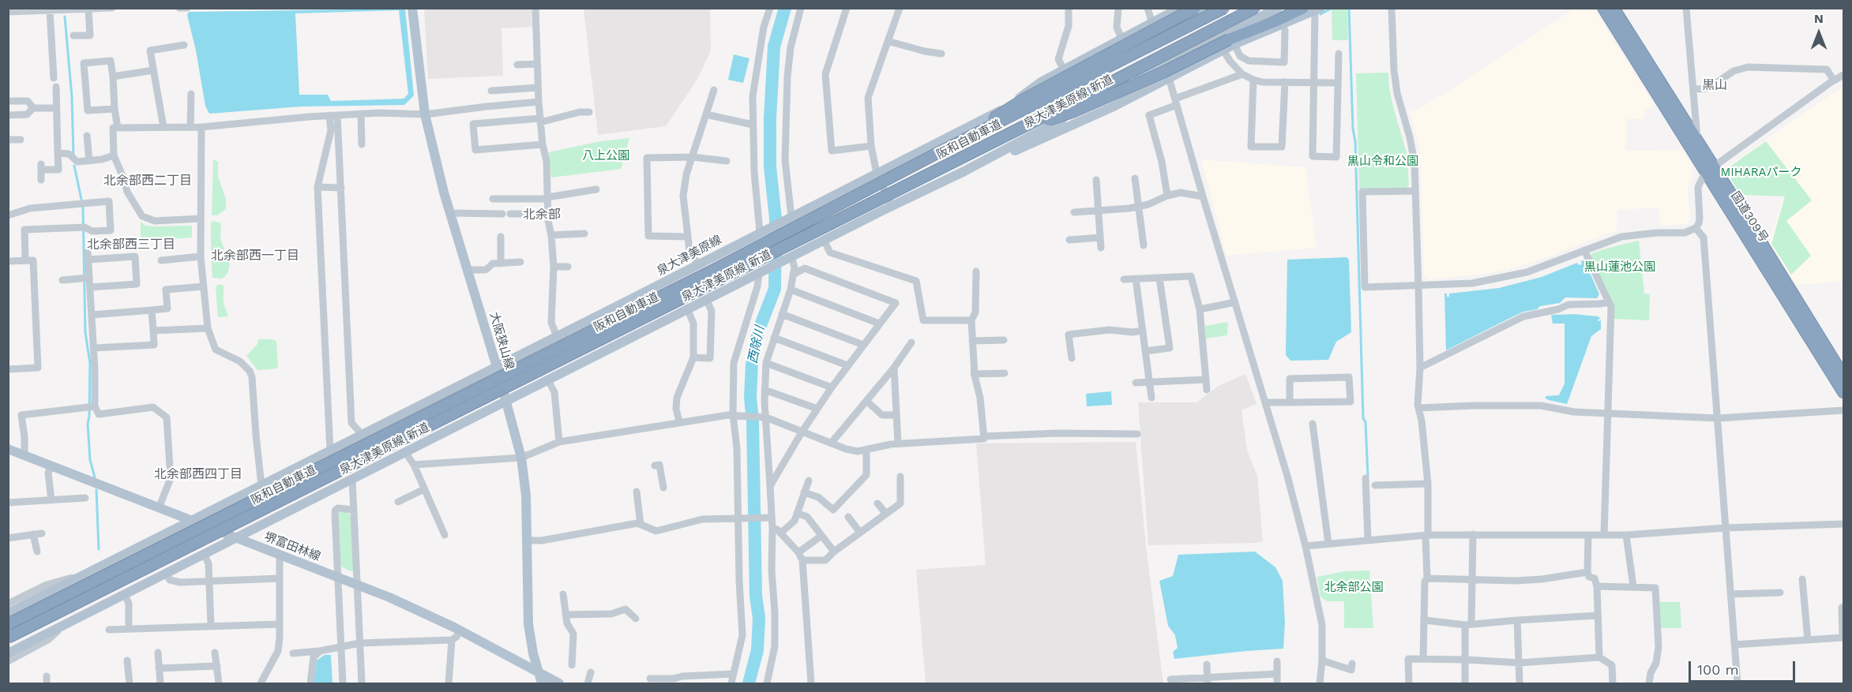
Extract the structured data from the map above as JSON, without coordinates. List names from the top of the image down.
{
  "streets": {
    "highway": ["阪和自動車道", "国道309号"],
    "main road": [
      "泉大津美原線 新道",
      "泉大津美原線",
      "大阪狭山線",
      "堺富田林線"
    ]
  },
  "crossings": [
    ["泉大津美原線 新道", "泉大津美原線"],
    ["泉大津美原線 新道", "大阪狭山線"],
    ["泉大津美原線 新道", "堺富田林線"],
    ["大阪狭山線", "堺富田林線"]
  ],
  "districts": [
    "黒山",
    "北余部西二丁目",
    "北余部",
    "北余部西三丁目",
    "北余部西一丁目",
    "北余部西四丁目"
  ],
  "water": ["西除川"],
  "parks": [
    "八上公園",
    "黒山令和公園",
    "MIHARAパーク",
    "黒山蓮池公園",
    "北余部公園"
  ],
  "scale_bar": "100 m",
  "north": "top"
}
